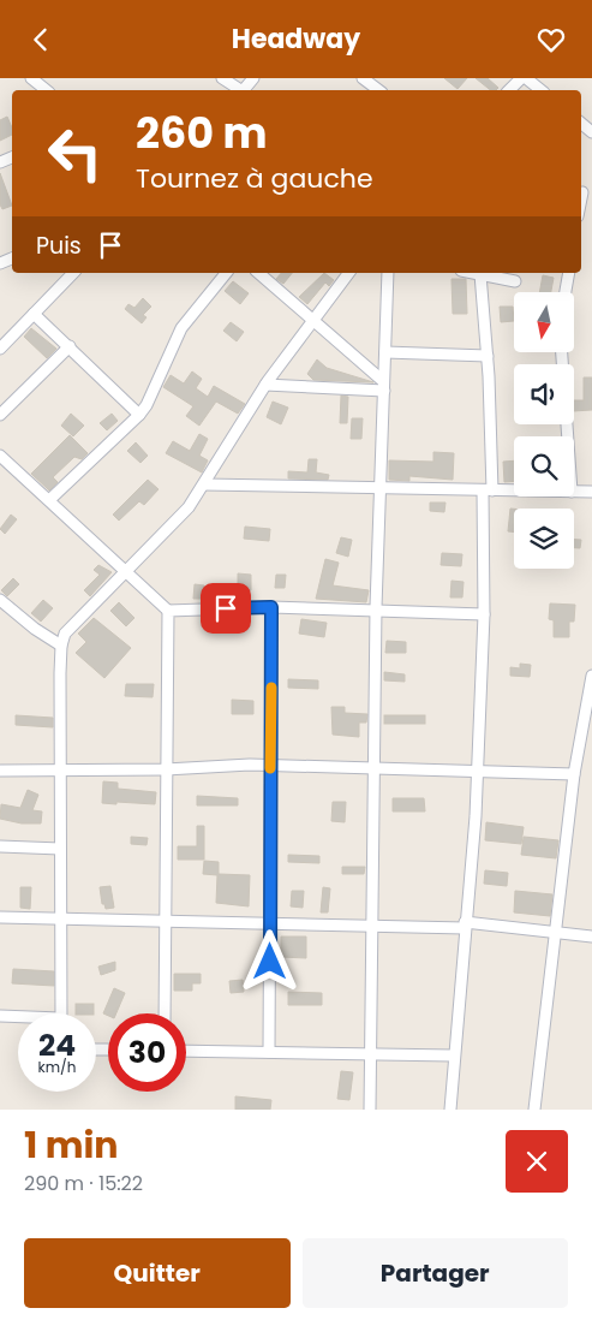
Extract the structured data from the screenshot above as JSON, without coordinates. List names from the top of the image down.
{
  "north": "bottom",
  "page": {
    "header": "Headway",
    "turn": ["260 m", "Tournez à gauche"],
    "then": "Puis",
    "speed": "24 km/h",
    "limit": "30",
    "heading": ["1 min", "290 m · 15:22"],
    "buttons": ["Quitter", "Partager"]
  }
}
